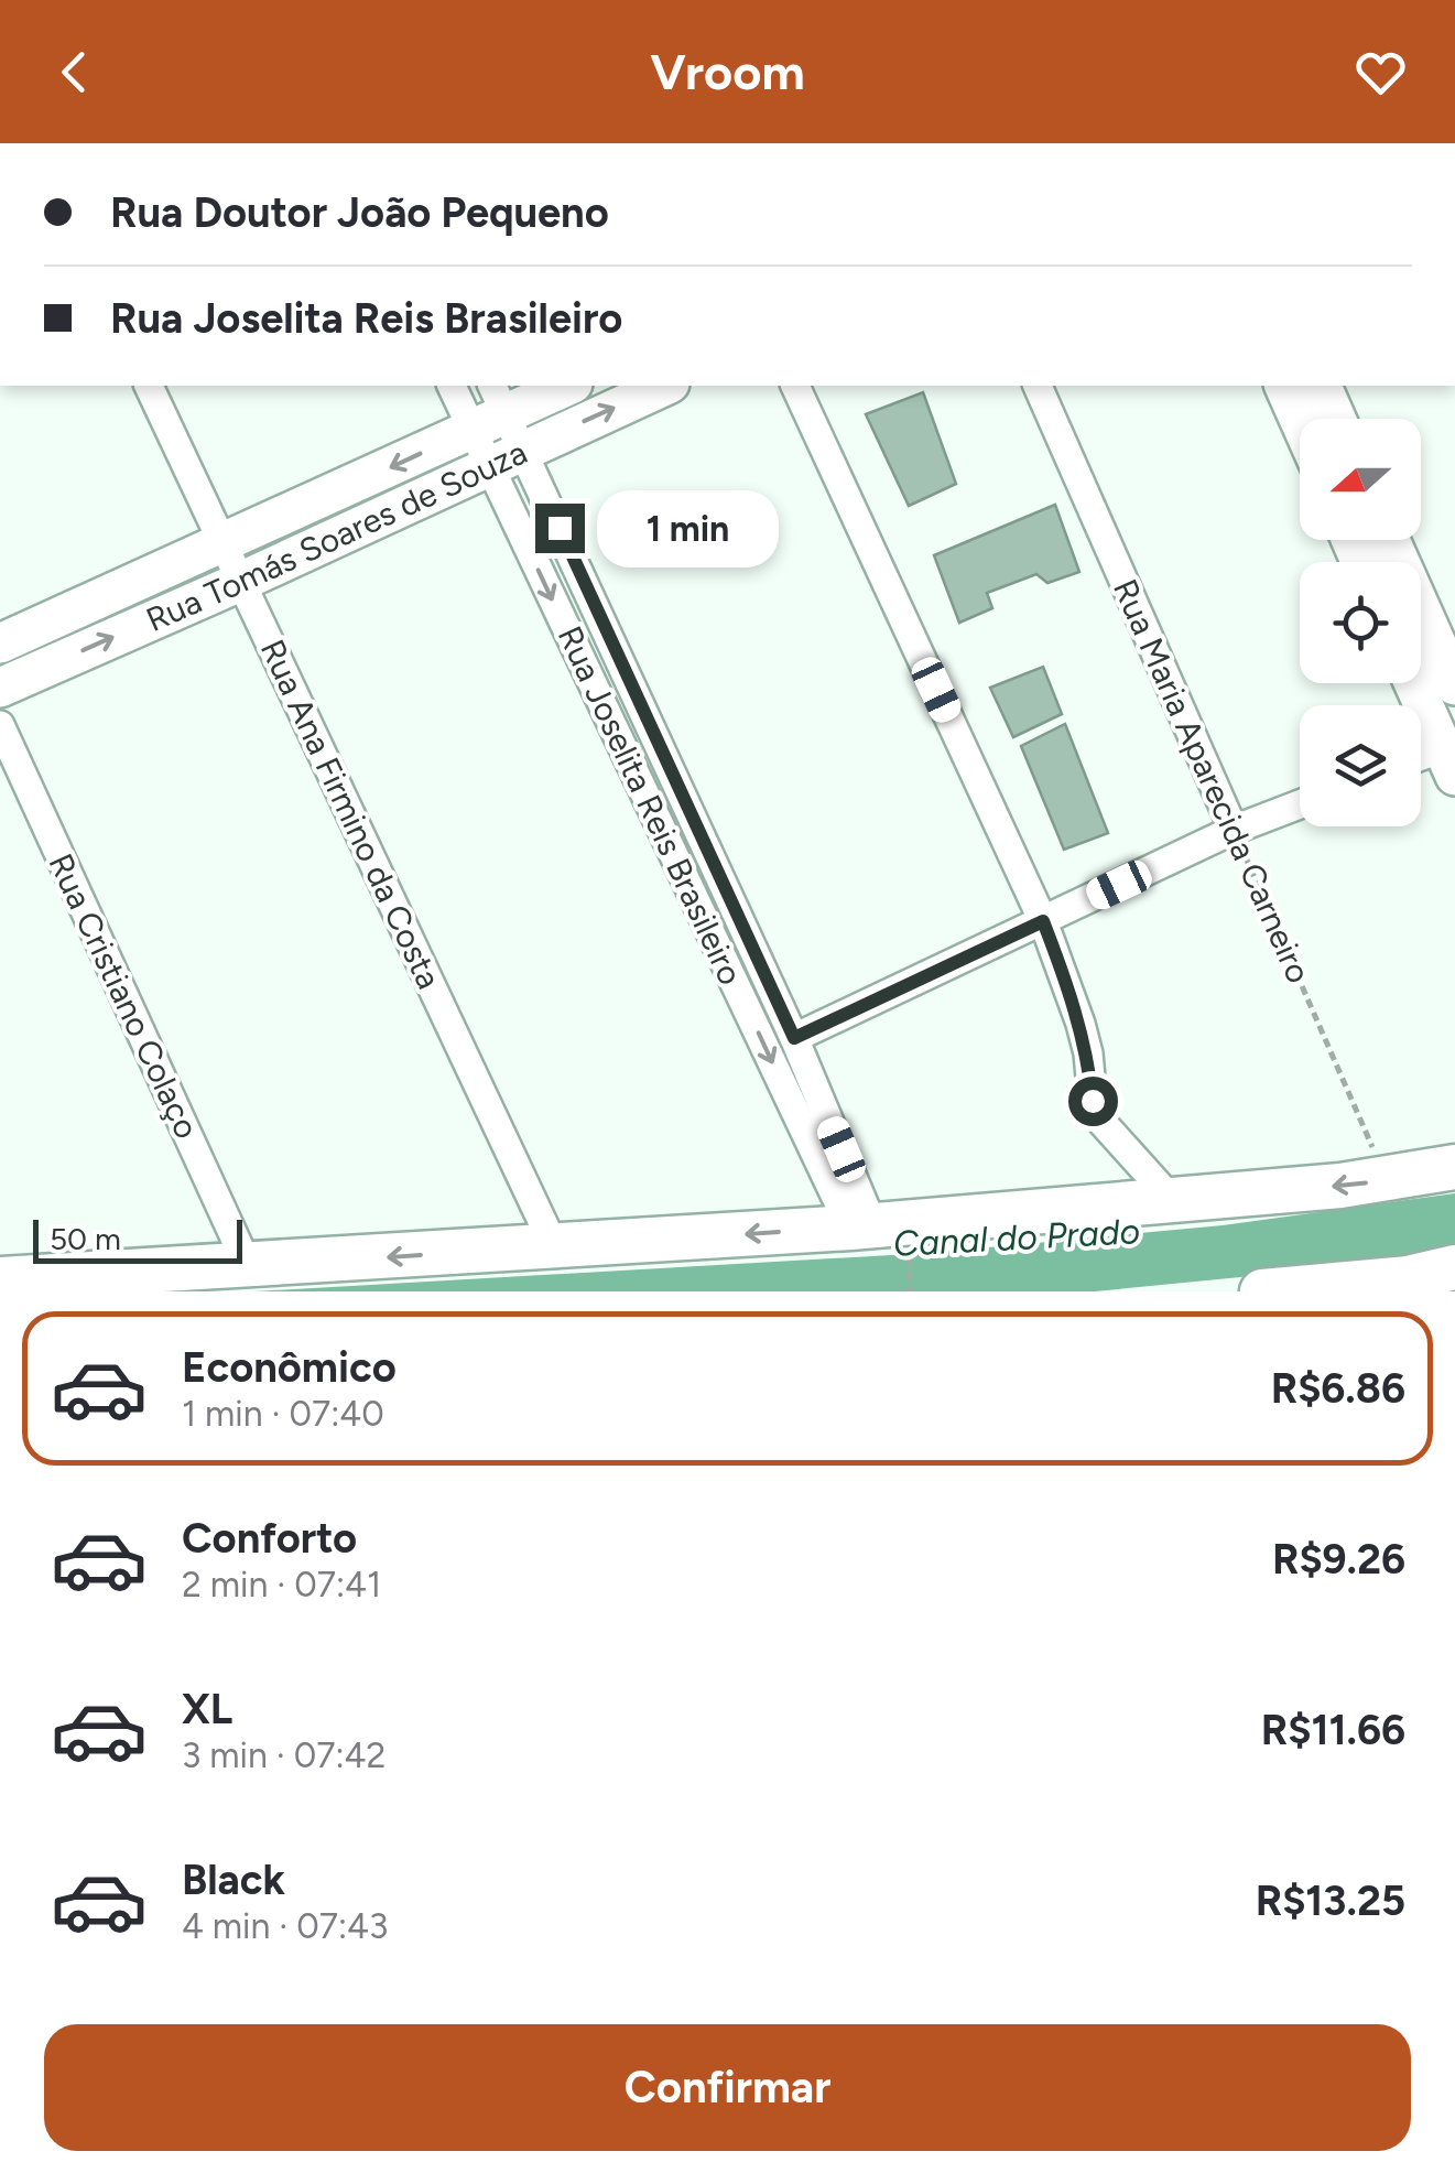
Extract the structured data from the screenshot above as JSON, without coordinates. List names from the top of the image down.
{
  "streets": {
    "street": [
      "Rua Tomás Soares de Souza",
      "Rua Maria Aparecida Carneiro",
      "Rua Joselita Reis Brasileiro",
      "Rua Ana Firmino da Costa",
      "Rua Cristiano Colaço"
    ]
  },
  "crossings": [
    ["Rua Tomás Soares de Souza", "Rua Joselita Reis Brasileiro"],
    ["Rua Tomás Soares de Souza", "Rua Ana Firmino da Costa"]
  ],
  "water": ["Canal do Prado"],
  "scale_bar": "50 m",
  "north": "left",
  "page": {
    "header": "Vroom",
    "banner": ["Rua Doutor João Pequeno", "Rua Joselita Reis Brasileiro"],
    "bubble": "1 min",
    "scale": "50 m",
    "list": [
      {
        "name": "Econômico",
        "note": "1 min · 07:40",
        "value": "R$6.86"
      },
      {
        "name": "Conforto",
        "note": "2 min · 07:41",
        "value": "R$9.26"
      },
      {
        "name": "XL",
        "note": "3 min · 07:42",
        "value": "R$11.66"
      },
      {
        "name": "Black",
        "note": "4 min · 07:43",
        "value": "R$13.25"
      }
    ],
    "buttons": "Confirmar"
  }
}
